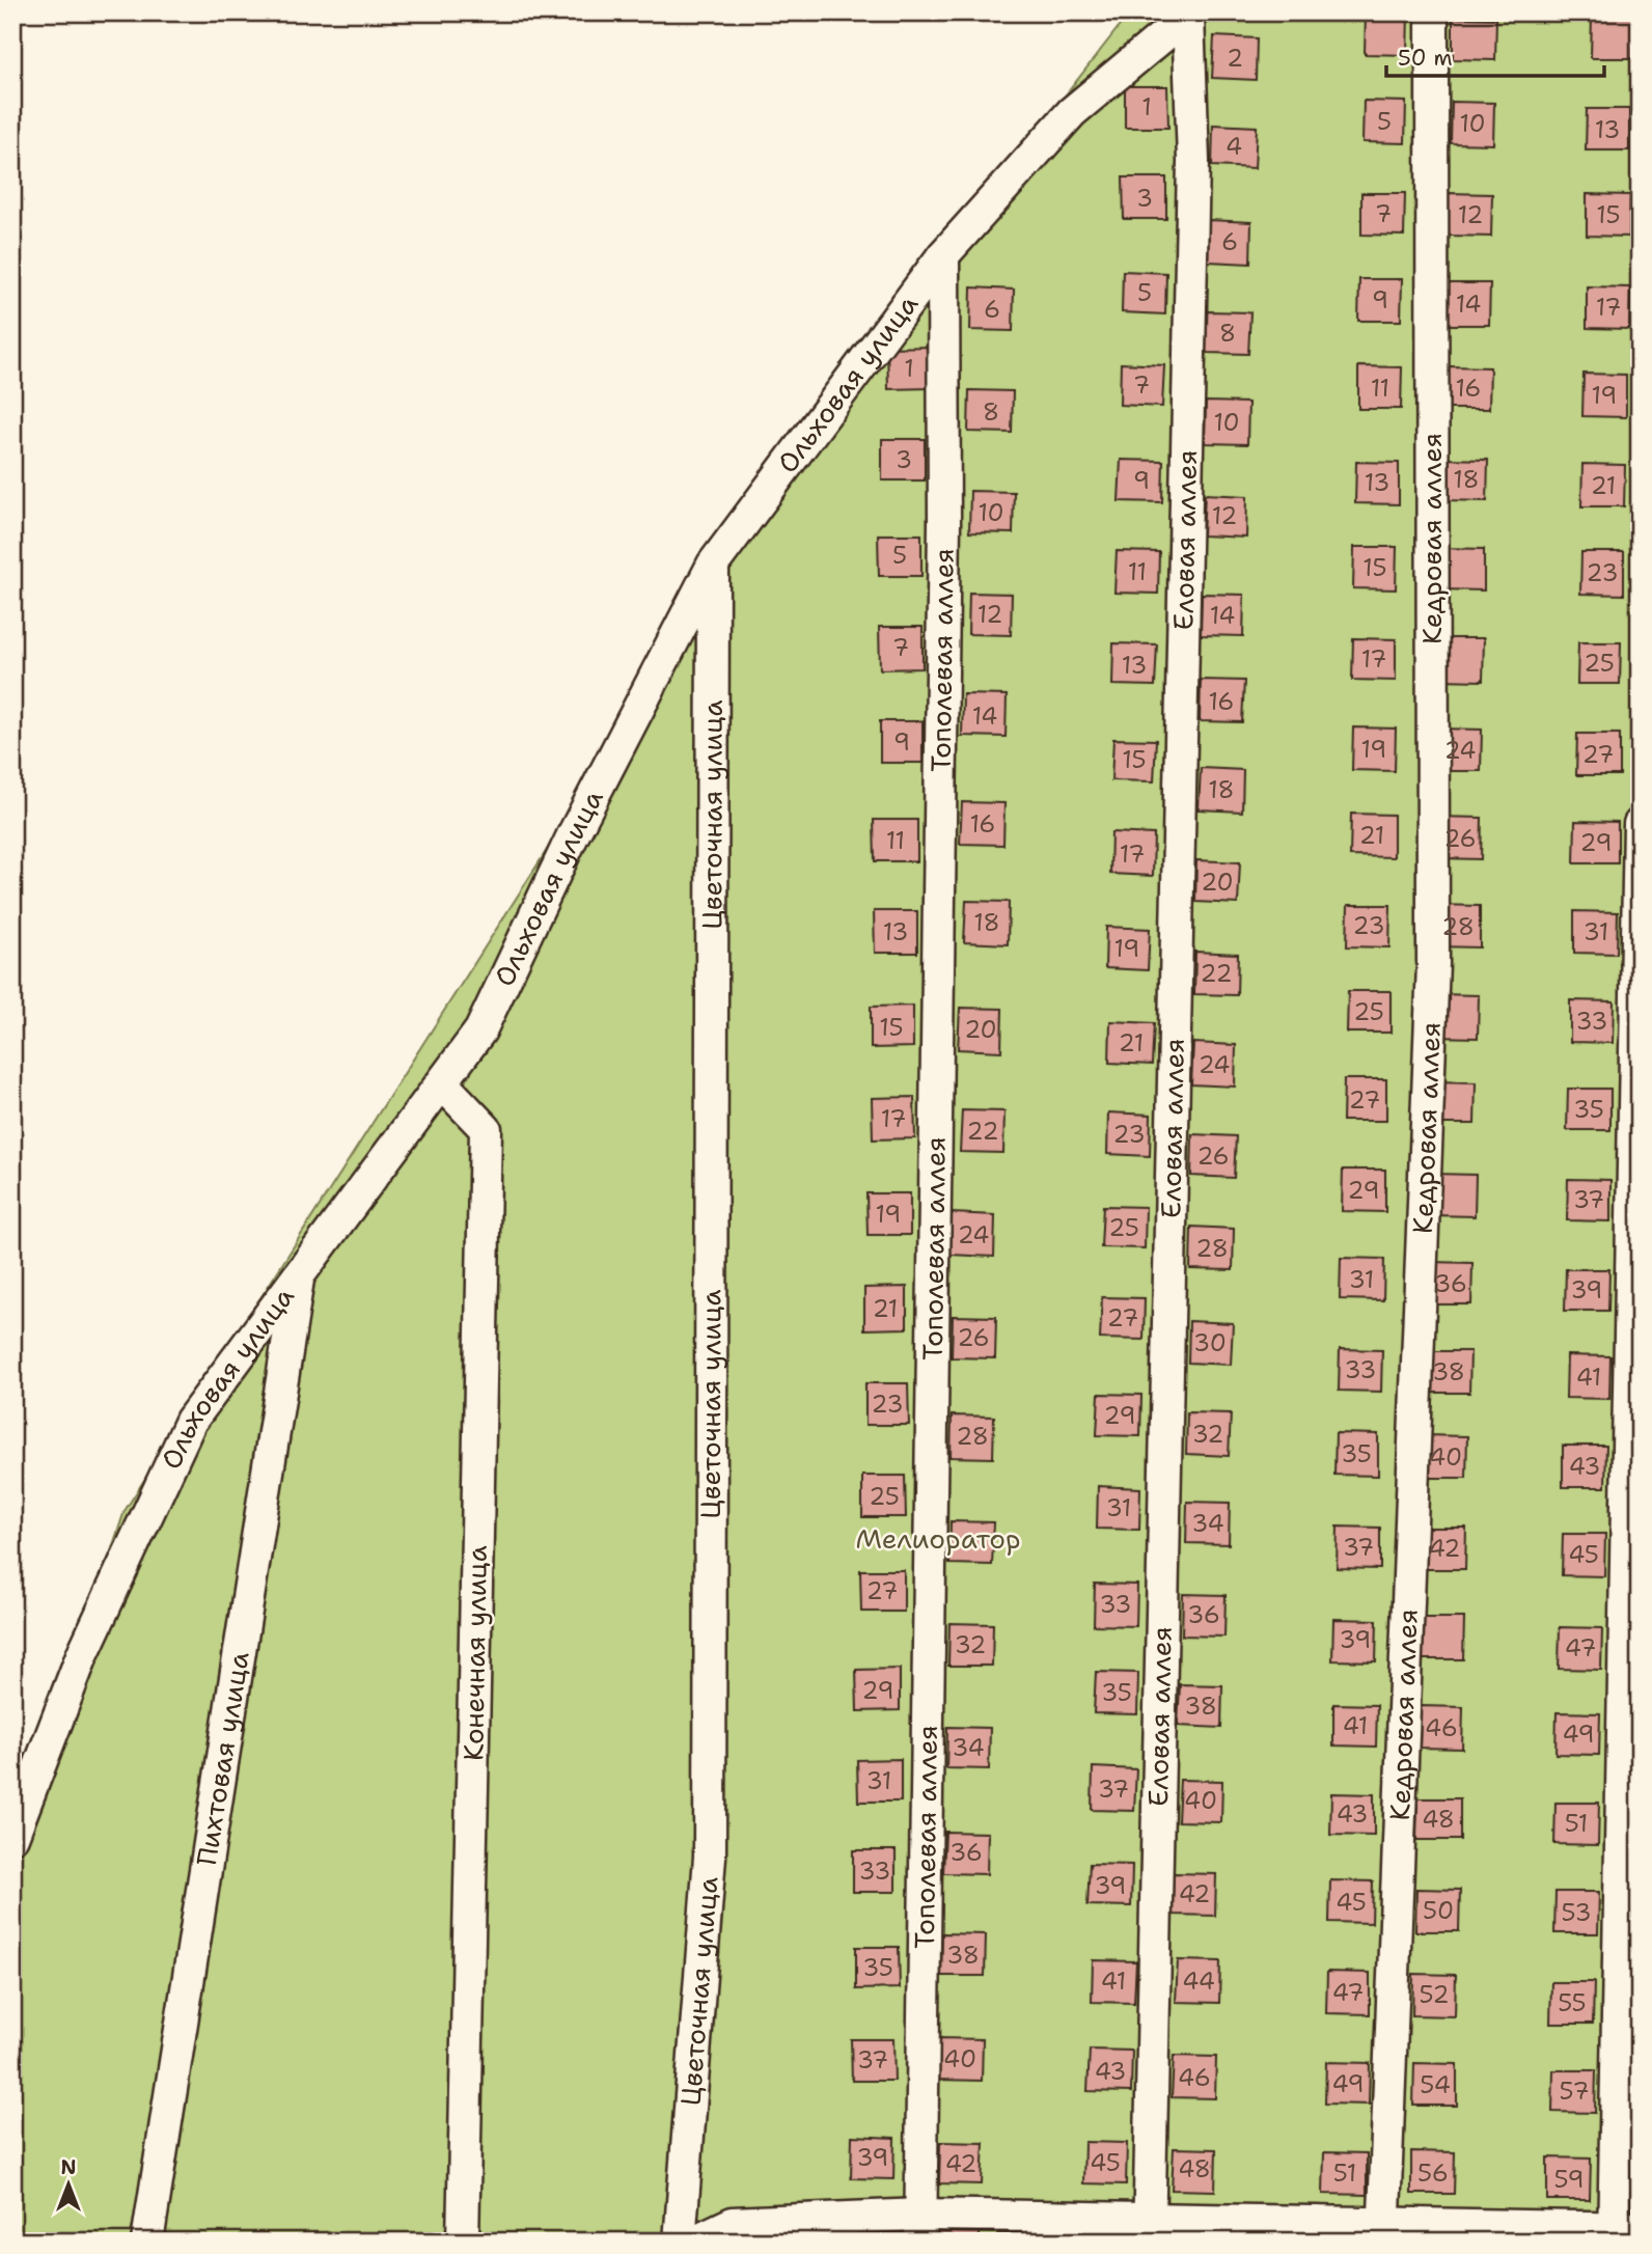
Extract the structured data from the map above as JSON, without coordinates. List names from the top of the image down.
{
  "streets": {
    "street": [
      "Ольховая улица",
      "Кедровая аллея",
      "Еловая аллея",
      "Тополевая аллея",
      "Цветочная улица",
      "Конечная улица",
      "Пихтовая улица"
    ]
  },
  "crossings": [
    ["Ольховая улица", "Еловая аллея"],
    ["Ольховая улица", "Тополевая аллея"],
    ["Ольховая улица", "Цветочная улица"],
    ["Ольховая улица", "Конечная улица"],
    ["Ольховая улица", "Пихтовая улица"]
  ],
  "parks": ["Мелиоратор"],
  "house_numbers": [
    "2",
    "1",
    "5",
    "10",
    "13",
    "4",
    "3",
    "7",
    "12",
    "15",
    "6",
    "5",
    "9",
    "14",
    "17",
    "6",
    "8",
    "1",
    "7",
    "11",
    "16",
    "19",
    "8",
    "10",
    "3",
    "18",
    "9",
    "13",
    "21",
    "10",
    "12",
    "5",
    "15",
    "11",
    "23",
    "12",
    "14",
    "7",
    "17",
    "25",
    "13",
    "16",
    "14",
    "9",
    "19",
    "24",
    "27",
    "15",
    "18",
    "16",
    "21",
    "26",
    "11",
    "29",
    "17",
    "20",
    "18",
    "23",
    "28",
    "13",
    "31",
    "19",
    "22",
    "25",
    "33",
    "15",
    "20",
    "21",
    "24",
    "27",
    "35",
    "17",
    "22",
    "23",
    "26",
    "29",
    "37",
    "19",
    "25",
    "24",
    "28",
    "31",
    "36",
    "39",
    "21",
    "27",
    "26",
    "30",
    "33",
    "38",
    "41",
    "23",
    "29",
    "32",
    "28",
    "35",
    "40",
    "43",
    "25",
    "31",
    "34",
    "37",
    "42",
    "45",
    "27",
    "33",
    "36",
    "39",
    "32",
    "47",
    "29",
    "35",
    "38",
    "41",
    "46",
    "49",
    "34",
    "31",
    "37",
    "40",
    "43",
    "48",
    "51",
    "36",
    "33",
    "39",
    "42",
    "45",
    "50",
    "53",
    "38",
    "35",
    "41",
    "44",
    "47",
    "52",
    "55",
    "40",
    "37",
    "43",
    "46",
    "49",
    "54",
    "57",
    "39",
    "45",
    "42",
    "48",
    "51",
    "56",
    "59"
  ],
  "scale_bar": "50 m",
  "north": "top"
}
